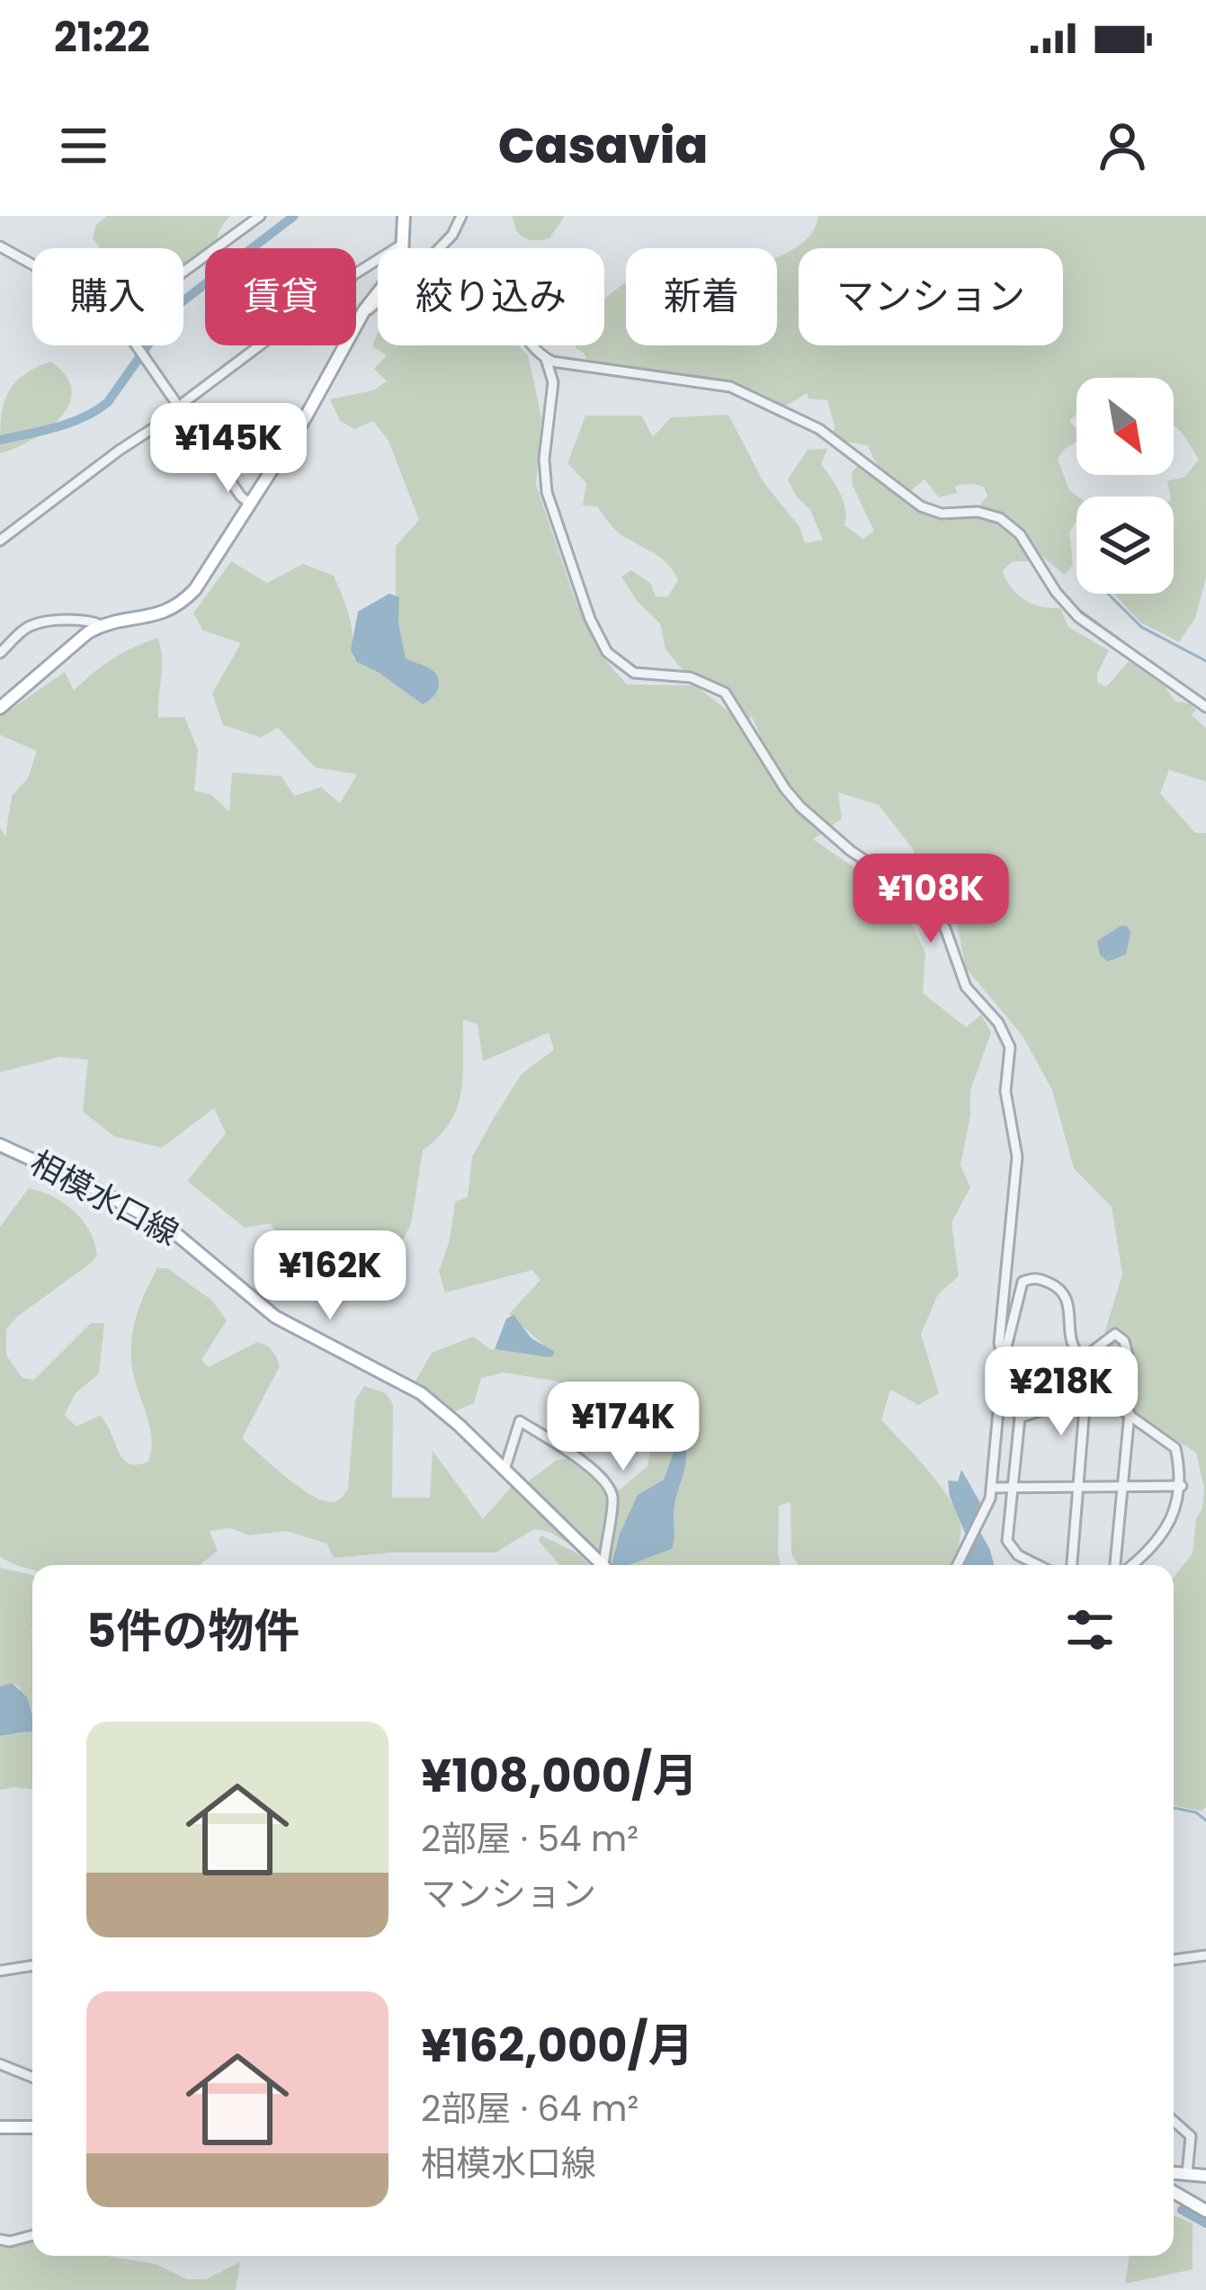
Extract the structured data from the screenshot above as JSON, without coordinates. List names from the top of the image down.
{
  "streets": {
    "main road": ["相模水口線"]
  },
  "north": "bottom right",
  "page": {
    "status": "21:22",
    "header": "Casavia",
    "chip": [
      "購入",
      "賃貸",
      "絞り込み",
      "新着",
      "マンション"
    ],
    "price": [
      "¥145K",
      "¥108K",
      "¥162K",
      "¥218K",
      "¥174K"
    ],
    "heading": "5件の物件",
    "list": [
      {
        "name": "¥108,000/月",
        "note": "2部屋 · 54 m² · マンション"
      },
      {
        "name": "¥162,000/月",
        "note": "2部屋 · 64 m² · 相模水口線"
      }
    ]
  }
}
